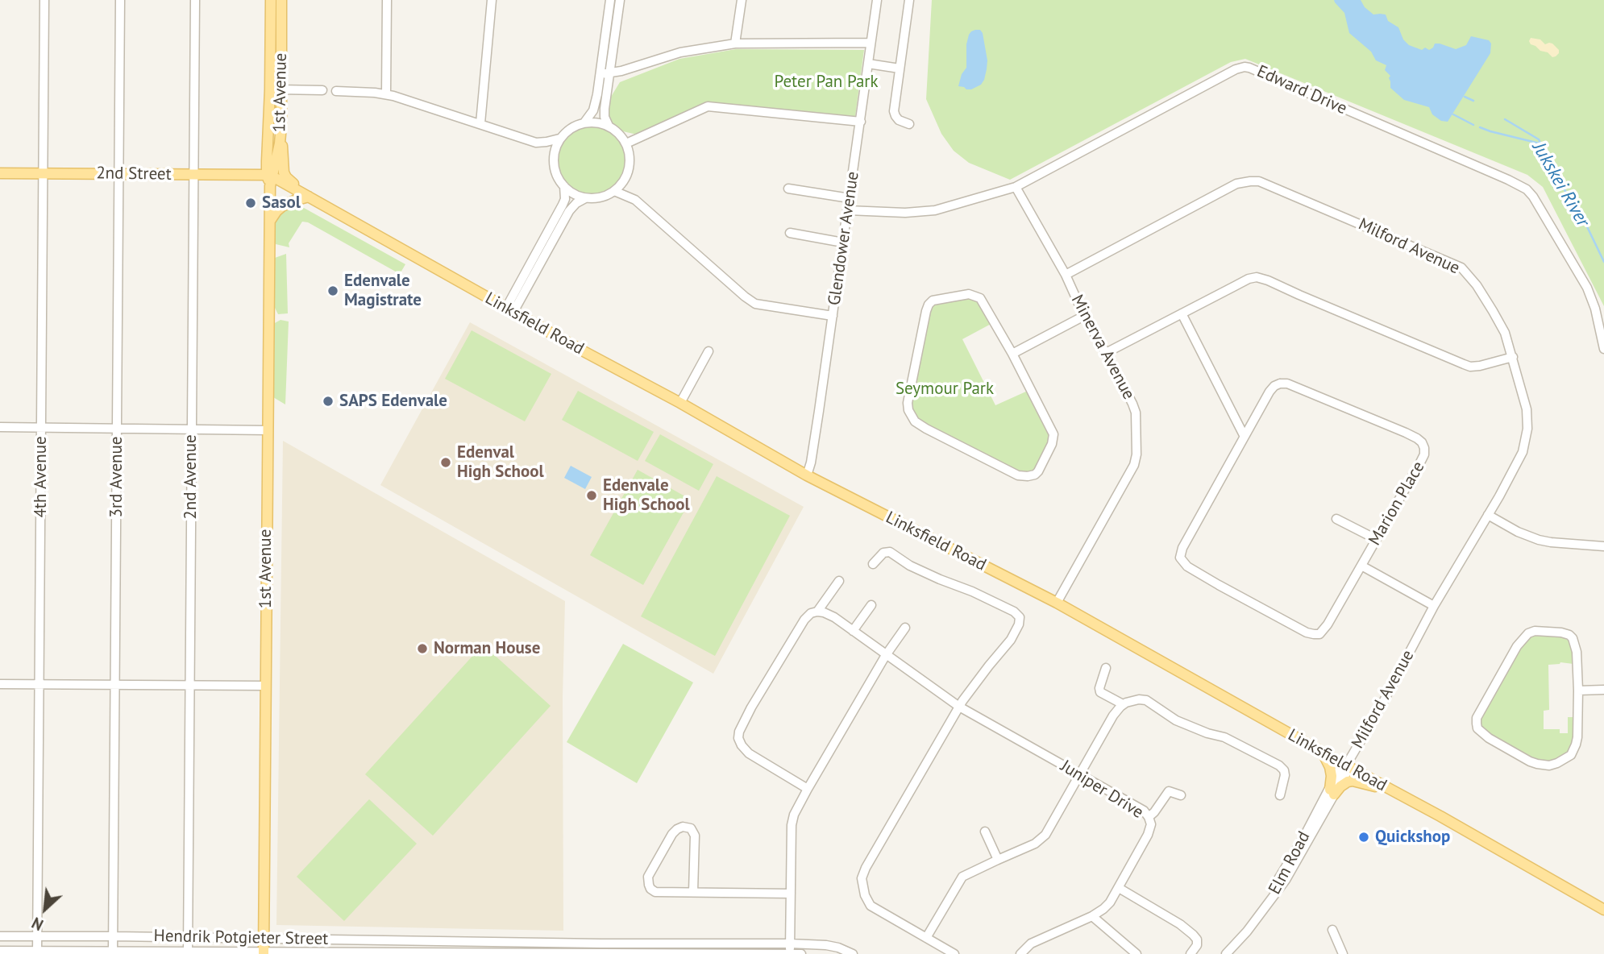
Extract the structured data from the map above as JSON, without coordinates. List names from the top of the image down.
{
  "streets": {
    "main road": ["1st Avenue", "2nd Street", "Linksfield Road"],
    "street": [
      "Edward Drive",
      "Glendower Avenue",
      "Milford Avenue",
      "Minerva Avenue",
      "4th Avenue",
      "3rd Avenue",
      "2nd Avenue",
      "Marion Place",
      "Juniper Drive",
      "Elm Road",
      "Hendrik Potgieter Street"
    ]
  },
  "crossings": [
    ["Edward Drive", "Glendower Avenue"],
    ["Edward Drive", "Minerva Avenue"],
    ["1st Avenue", "2nd Street"],
    ["1st Avenue", "Linksfield Road"],
    ["1st Avenue", "Hendrik Potgieter Street"],
    ["2nd Street", "Linksfield Road"],
    ["2nd Street", "4th Avenue"],
    ["2nd Street", "3rd Avenue"],
    ["2nd Street", "2nd Avenue"],
    ["Glendower Avenue", "Linksfield Road"],
    ["Milford Avenue", "Linksfield Road"],
    ["Milford Avenue", "Minerva Avenue"],
    ["Milford Avenue", "Elm Road"],
    ["Linksfield Road", "Minerva Avenue"],
    ["4th Avenue", "Hendrik Potgieter Street"],
    ["3rd Avenue", "Hendrik Potgieter Street"],
    ["2nd Avenue", "Hendrik Potgieter Street"]
  ],
  "water": ["Jukskei River"],
  "parks": ["Peter Pan Park", "Seymour Park"],
  "places": [
    "Sasol",
    "Edenvale Magistrate",
    "SAPS Edenvale",
    "Edenval High School",
    "Edenvale High School",
    "Norman House",
    "Quickshop"
  ],
  "north": "bottom left"
}
